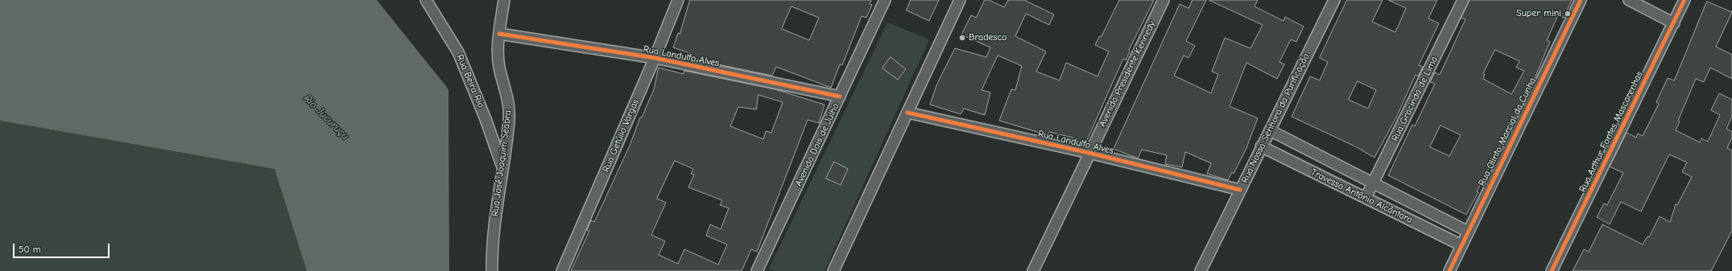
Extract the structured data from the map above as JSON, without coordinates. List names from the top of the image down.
{
  "streets": {
    "street": [
      "Rua Landulfo Alves",
      "Avenida Presidente Kennedy",
      "Rua Beira Rio",
      "Rua Gracinda de Lima",
      "Rua Nossa Senhora da Purificação",
      "Rua Olinto Marcial da Cunha",
      "Rua Arthur Fontes Mascarenhas",
      "Rua Getúlio Vargas",
      "Avenida Dois de Julho",
      "Rua José Joaquim Seabra",
      "Travessa Antônio Alcântara"
    ]
  },
  "crossings": [
    ["Rua Landulfo Alves", "Avenida Presidente Kennedy"],
    ["Rua Landulfo Alves", "Rua Nossa Senhora da Purificação"],
    ["Rua Landulfo Alves", "Rua Getúlio Vargas"],
    ["Rua Landulfo Alves", "Avenida Dois de Julho"],
    ["Rua Landulfo Alves", "Rua José Joaquim Seabra"],
    ["Rua Beira Rio", "Rua José Joaquim Seabra"],
    ["Rua Gracinda de Lima", "Travessa Antônio Alcântara"],
    ["Rua Nossa Senhora da Purificação", "Travessa Antônio Alcântara"],
    ["Rua Olinto Marcial da Cunha", "Travessa Antônio Alcântara"]
  ],
  "water": ["Rio Jucuruçu"],
  "places": ["Super mini", "Bradesco"],
  "scale_bar": "50 m"
}
